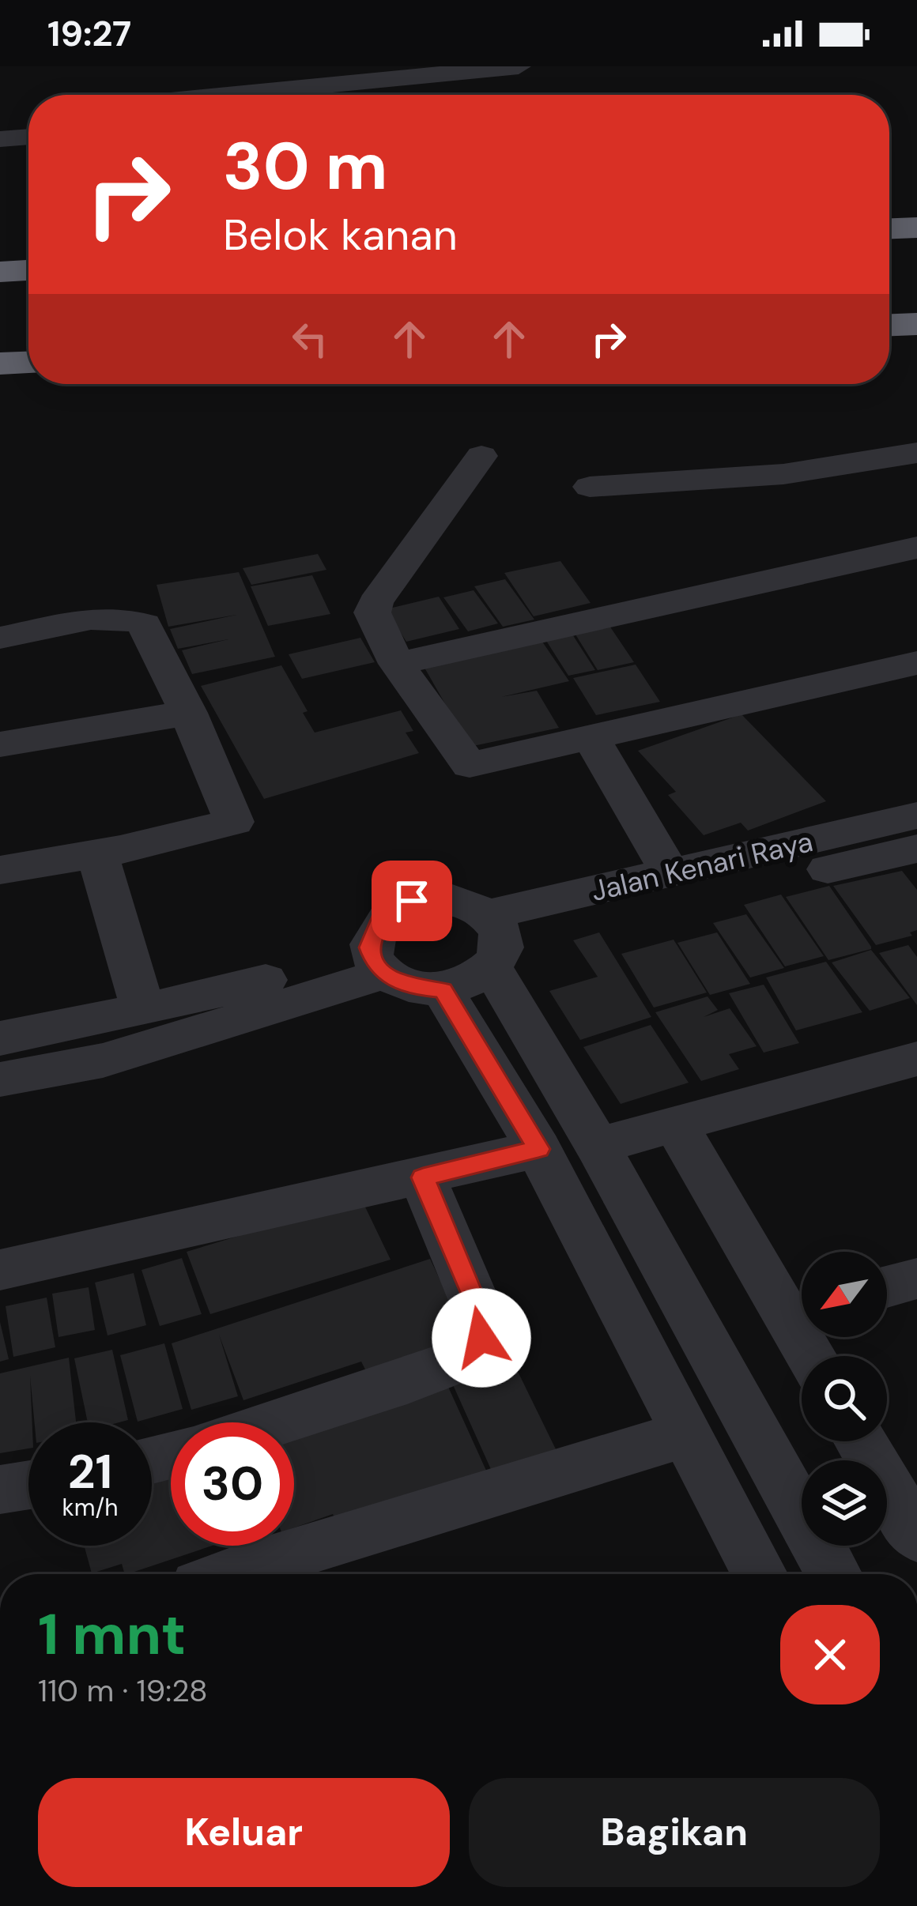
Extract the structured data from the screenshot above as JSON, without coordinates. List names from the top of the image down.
{
  "streets": {
    "street": ["Jalan Kenari Raya"]
  },
  "north": "bottom left",
  "page": {
    "status": "19:27",
    "turn": ["30 m", "Belok kanan"],
    "speed": "21 km/h",
    "limit": "30",
    "heading": ["1 mnt", "110 m · 19:28"],
    "buttons": ["Keluar", "Bagikan"]
  }
}
